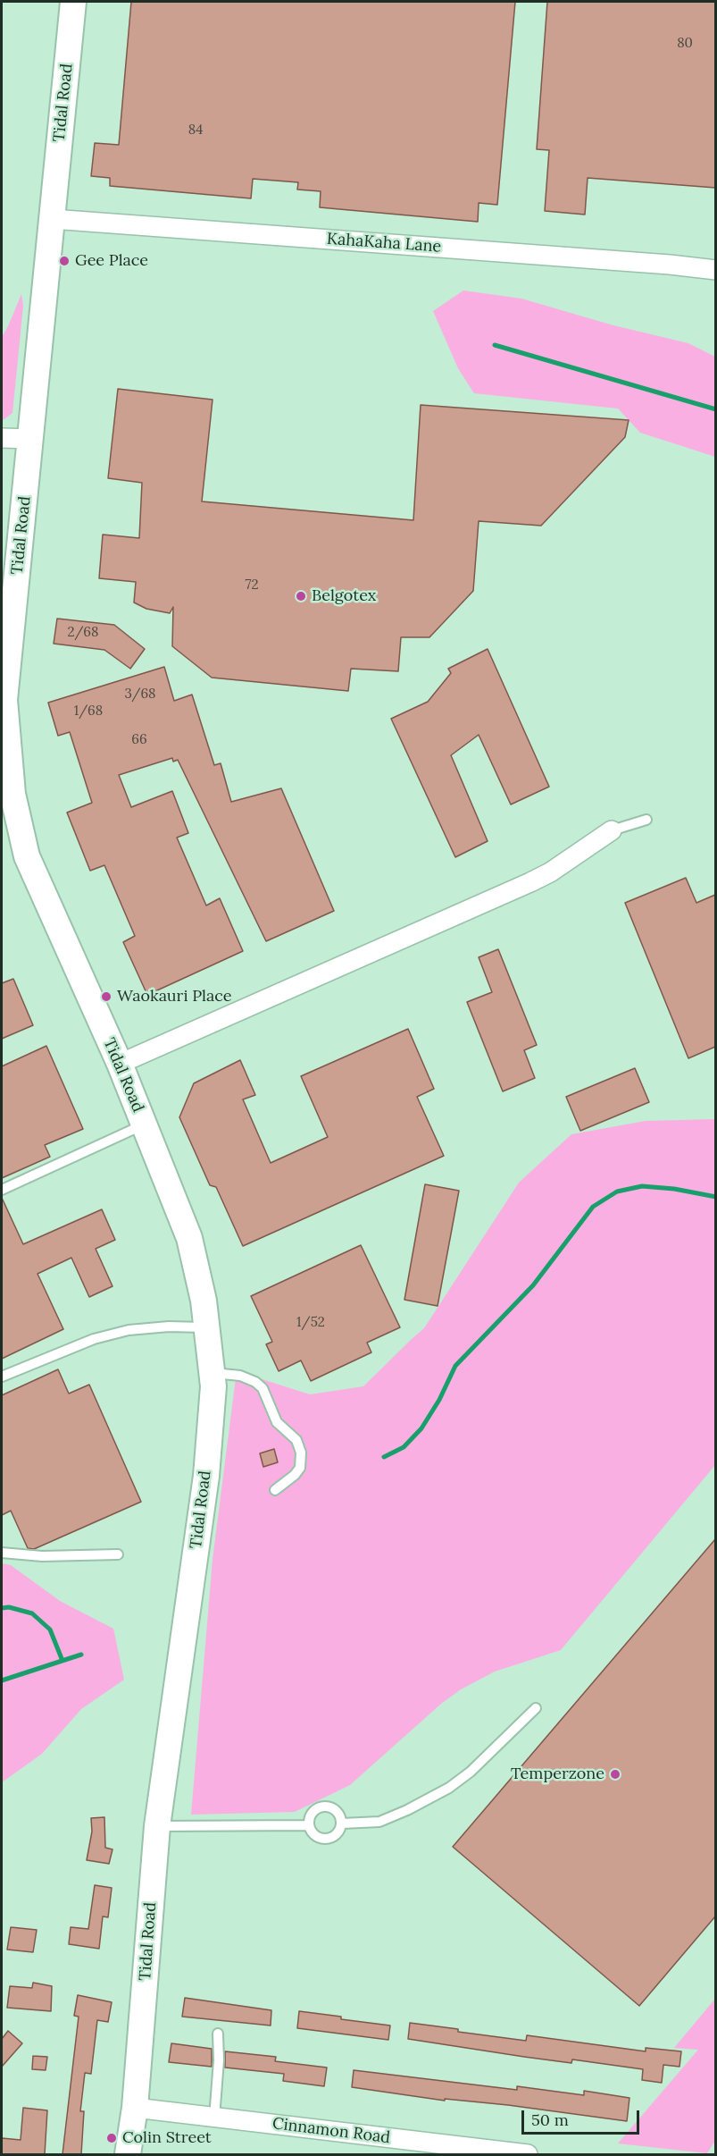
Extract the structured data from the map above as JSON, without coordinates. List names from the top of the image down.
{
  "streets": {
    "main road": ["Tidal Road"],
    "street": ["KahaKaha Lane", "Cinnamon Road"]
  },
  "crossings": [
    ["Tidal Road", "KahaKaha Lane"],
    ["Tidal Road", "Cinnamon Road"]
  ],
  "places": [
    "Gee Place",
    "Belgotex",
    "Waokauri Place",
    "Temperzone",
    "Colin Street"
  ],
  "house_numbers": [
    "80",
    "84",
    "72",
    "2/68",
    "3/68",
    "1/68",
    "66",
    "1/52"
  ],
  "scale_bar": "50 m"
}
